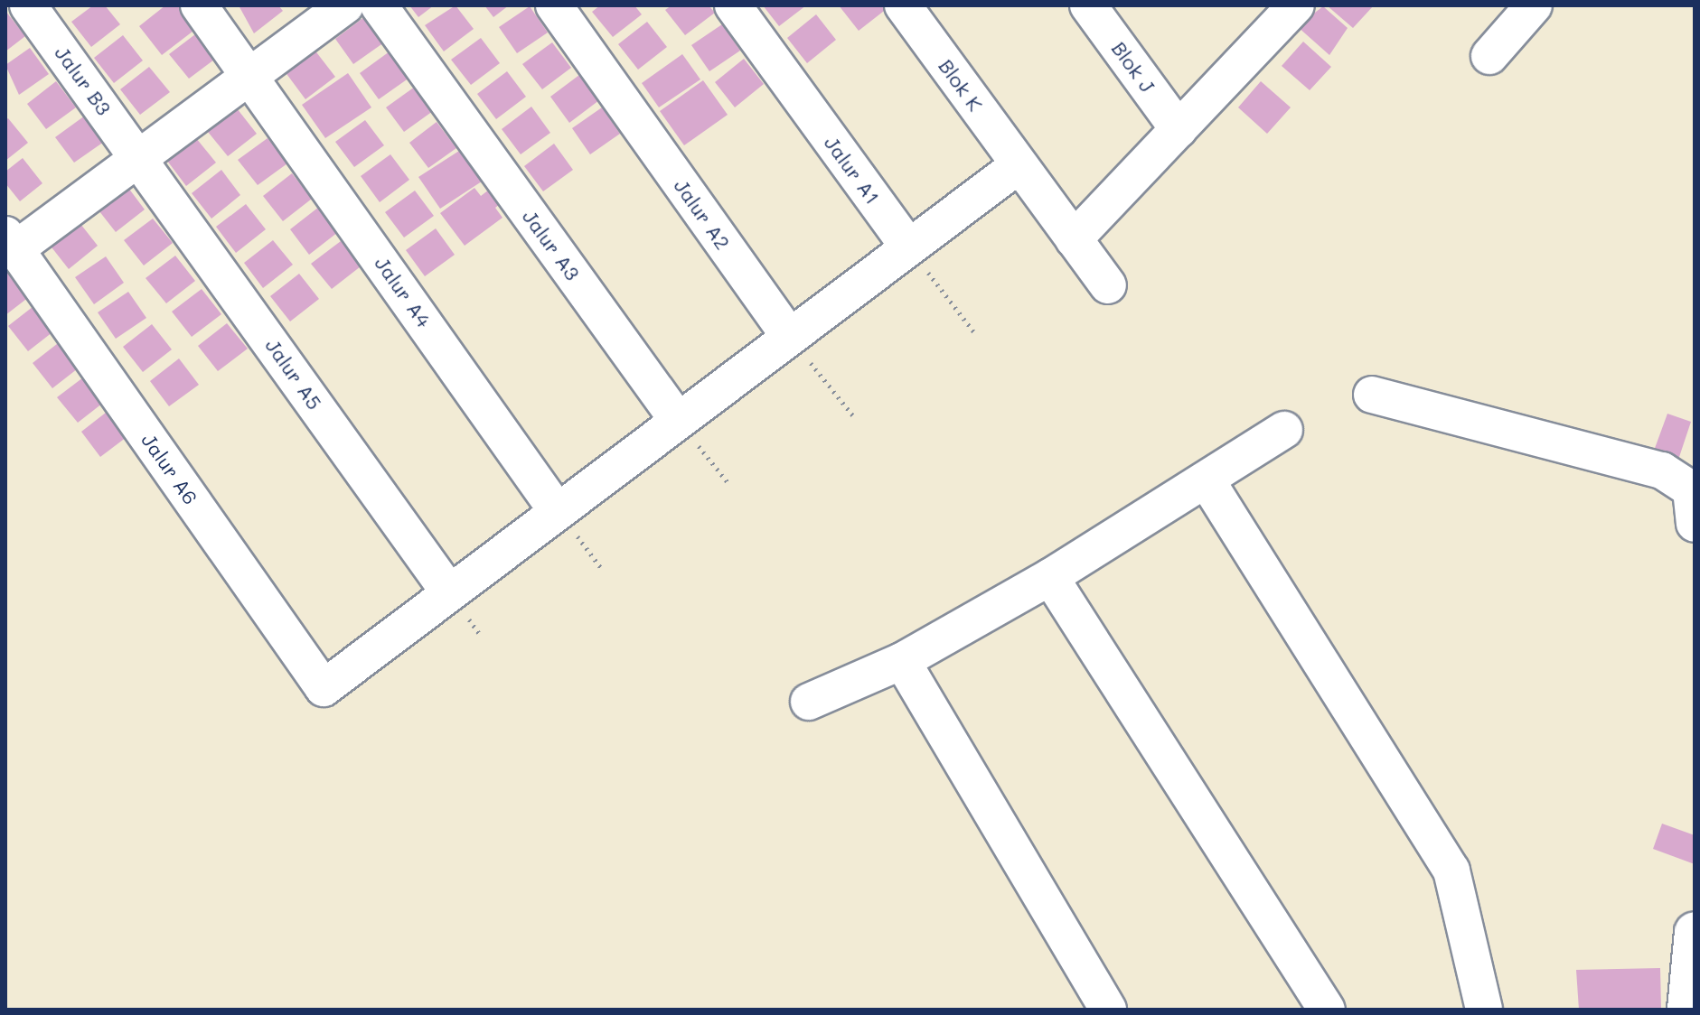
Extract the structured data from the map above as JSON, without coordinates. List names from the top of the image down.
{
  "streets": {
    "street": [
      "Blok J",
      "Jalur B3",
      "Blok K",
      "Jalur A1",
      "Jalur A2",
      "Jalur A3",
      "Jalur A4",
      "Jalur A5",
      "Jalur A6"
    ]
  },
  "crossings": [
    ["Jalur B3", "Jalur A5"],
    ["Jalur A5", "Jalur A6"]
  ]
}
